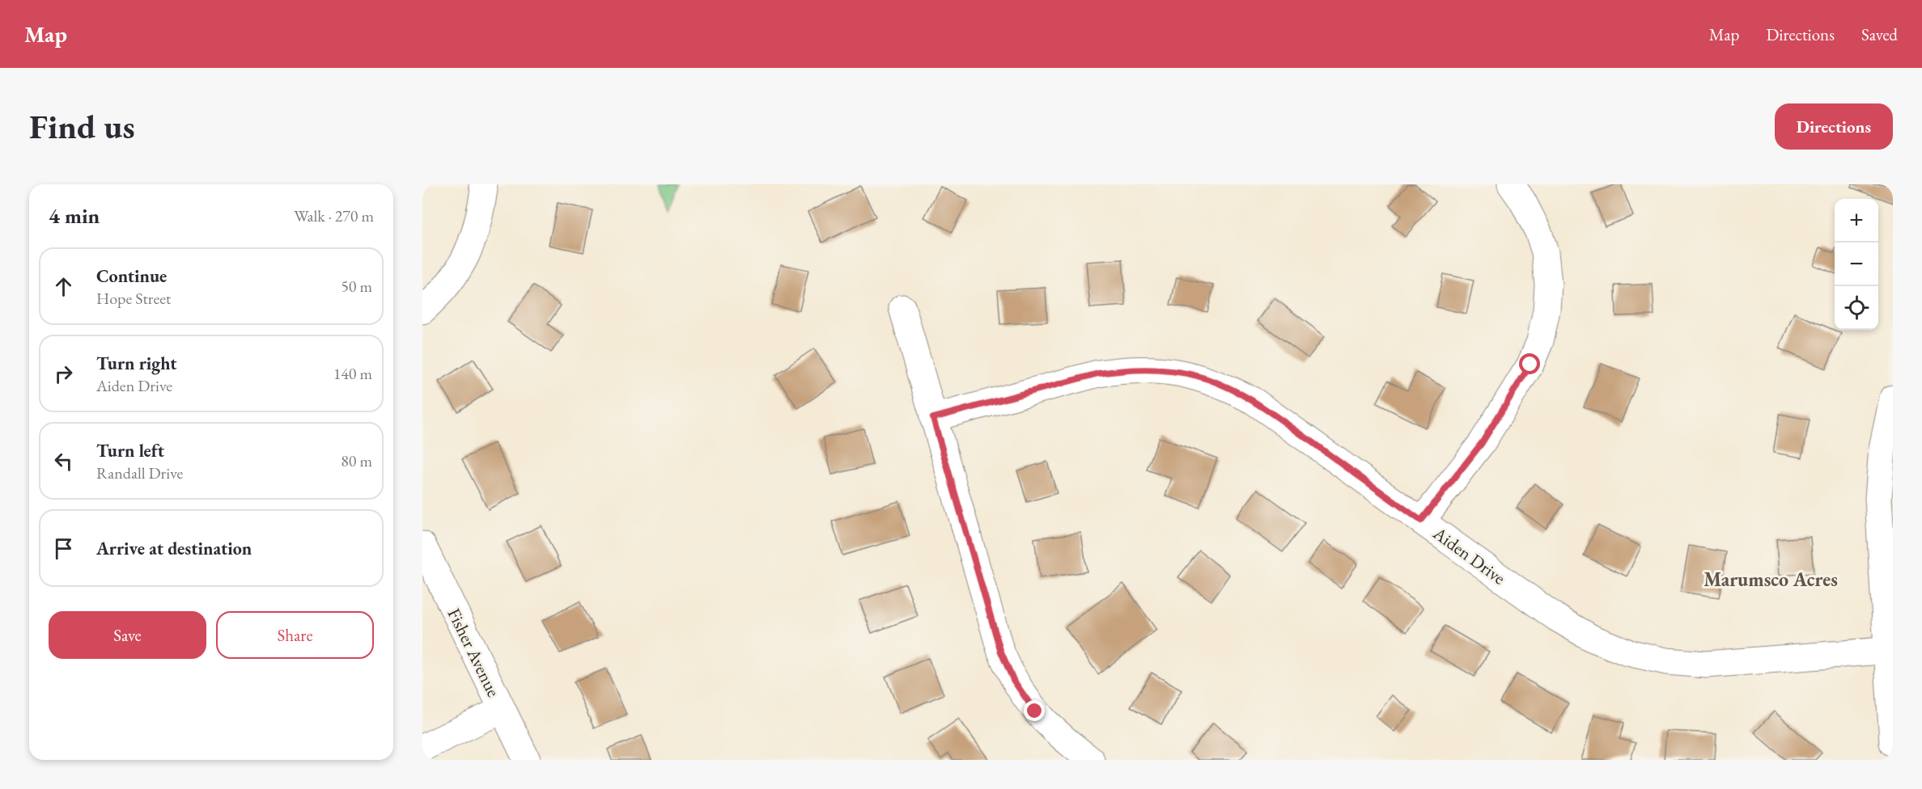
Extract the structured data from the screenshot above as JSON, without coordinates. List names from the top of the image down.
{
  "streets": {
    "street": ["Aiden Drive", "Fisher Avenue"]
  },
  "districts": ["Marumsco Acres"],
  "page": {
    "header": "Map",
    "nav": ["Map", "Directions", "Saved"],
    "buttons": [
      "Directions",
      ["Save", "Share"]
    ],
    "title": "Find us",
    "heading": ["4 min", "Walk · 270 m"],
    "map_buttons": ["+", "−"],
    "list": [
      ["Continue", "Hope Street", "50 m"],
      ["Turn right", "Aiden Drive", "140 m"],
      ["Turn left", "Randall Drive", "80 m"],
      "Arrive at destination"
    ]
  }
}
